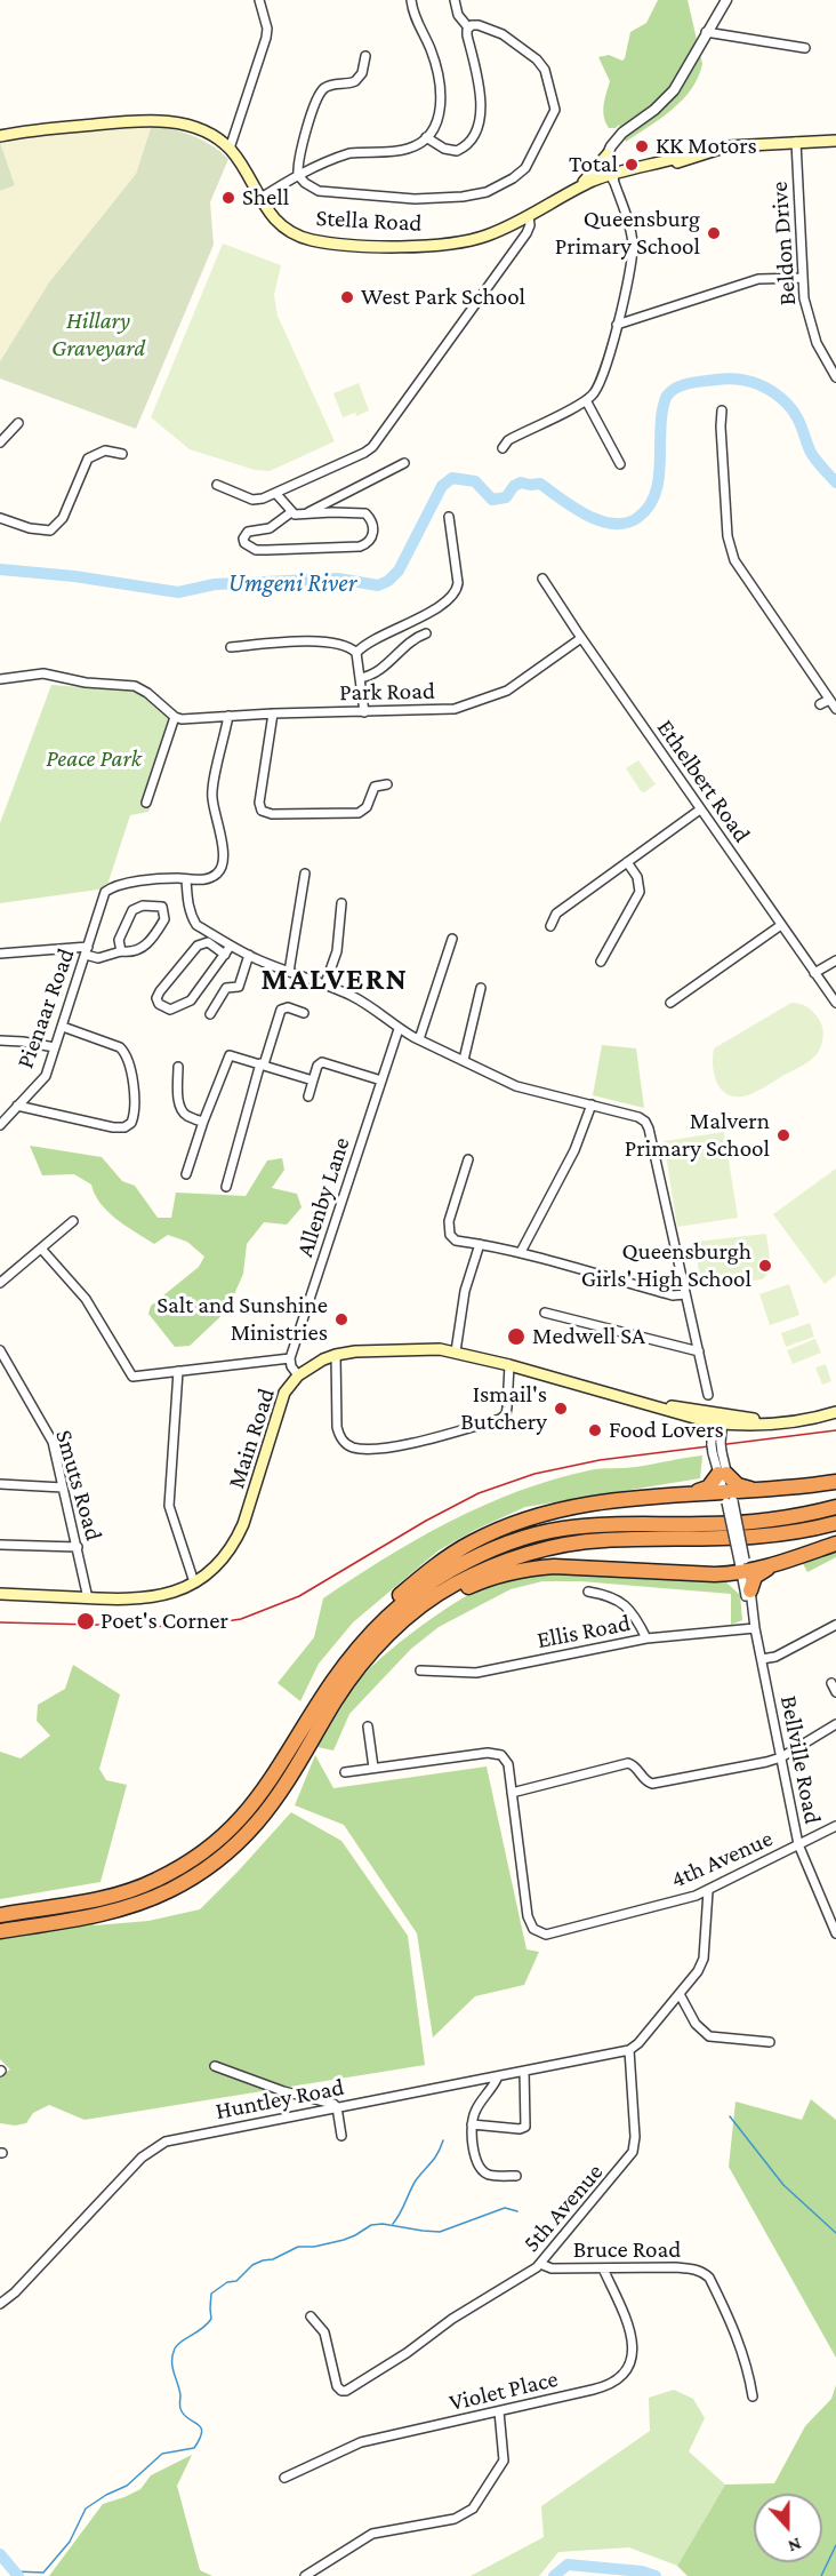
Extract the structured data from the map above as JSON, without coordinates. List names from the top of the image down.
{
  "streets": {
    "main road": ["Stella Road", "Main Road"],
    "street": [
      "Beldon Drive",
      "Park Road",
      "Ethelbert Road",
      "Pienaar Road",
      "Allenby Lane",
      "Smuts Road",
      "Ellis Road",
      "Bellville Road",
      "4th Avenue",
      "Huntley Road",
      "5th Avenue",
      "Bruce Road",
      "Violet Place"
    ]
  },
  "crossings": [
    ["Stella Road", "Beldon Drive"],
    ["Park Road", "Ethelbert Road"],
    ["Main Road", "Smuts Road"],
    ["Main Road", "Bellville Road"],
    ["Ellis Road", "Bellville Road"],
    ["Bellville Road", "4th Avenue"],
    ["Huntley Road", "5th Avenue"],
    ["5th Avenue", "Bruce Road"],
    ["Bruce Road", "Violet Place"]
  ],
  "districts": ["MALVERN"],
  "water": ["Umgeni River"],
  "parks": ["Hillary Graveyard", "Peace Park"],
  "places": [
    "KK Motors",
    "Total",
    "Shell",
    "Queensburg Primary School",
    "West Park School",
    "Malvern Primary School",
    "Queensburgh Girls' High School",
    "Salt and Sunshine Ministries",
    "Medwell SA",
    "Ismail's Butchery",
    "Food Lovers",
    "Poet's Corner"
  ],
  "north": "bottom"
}
